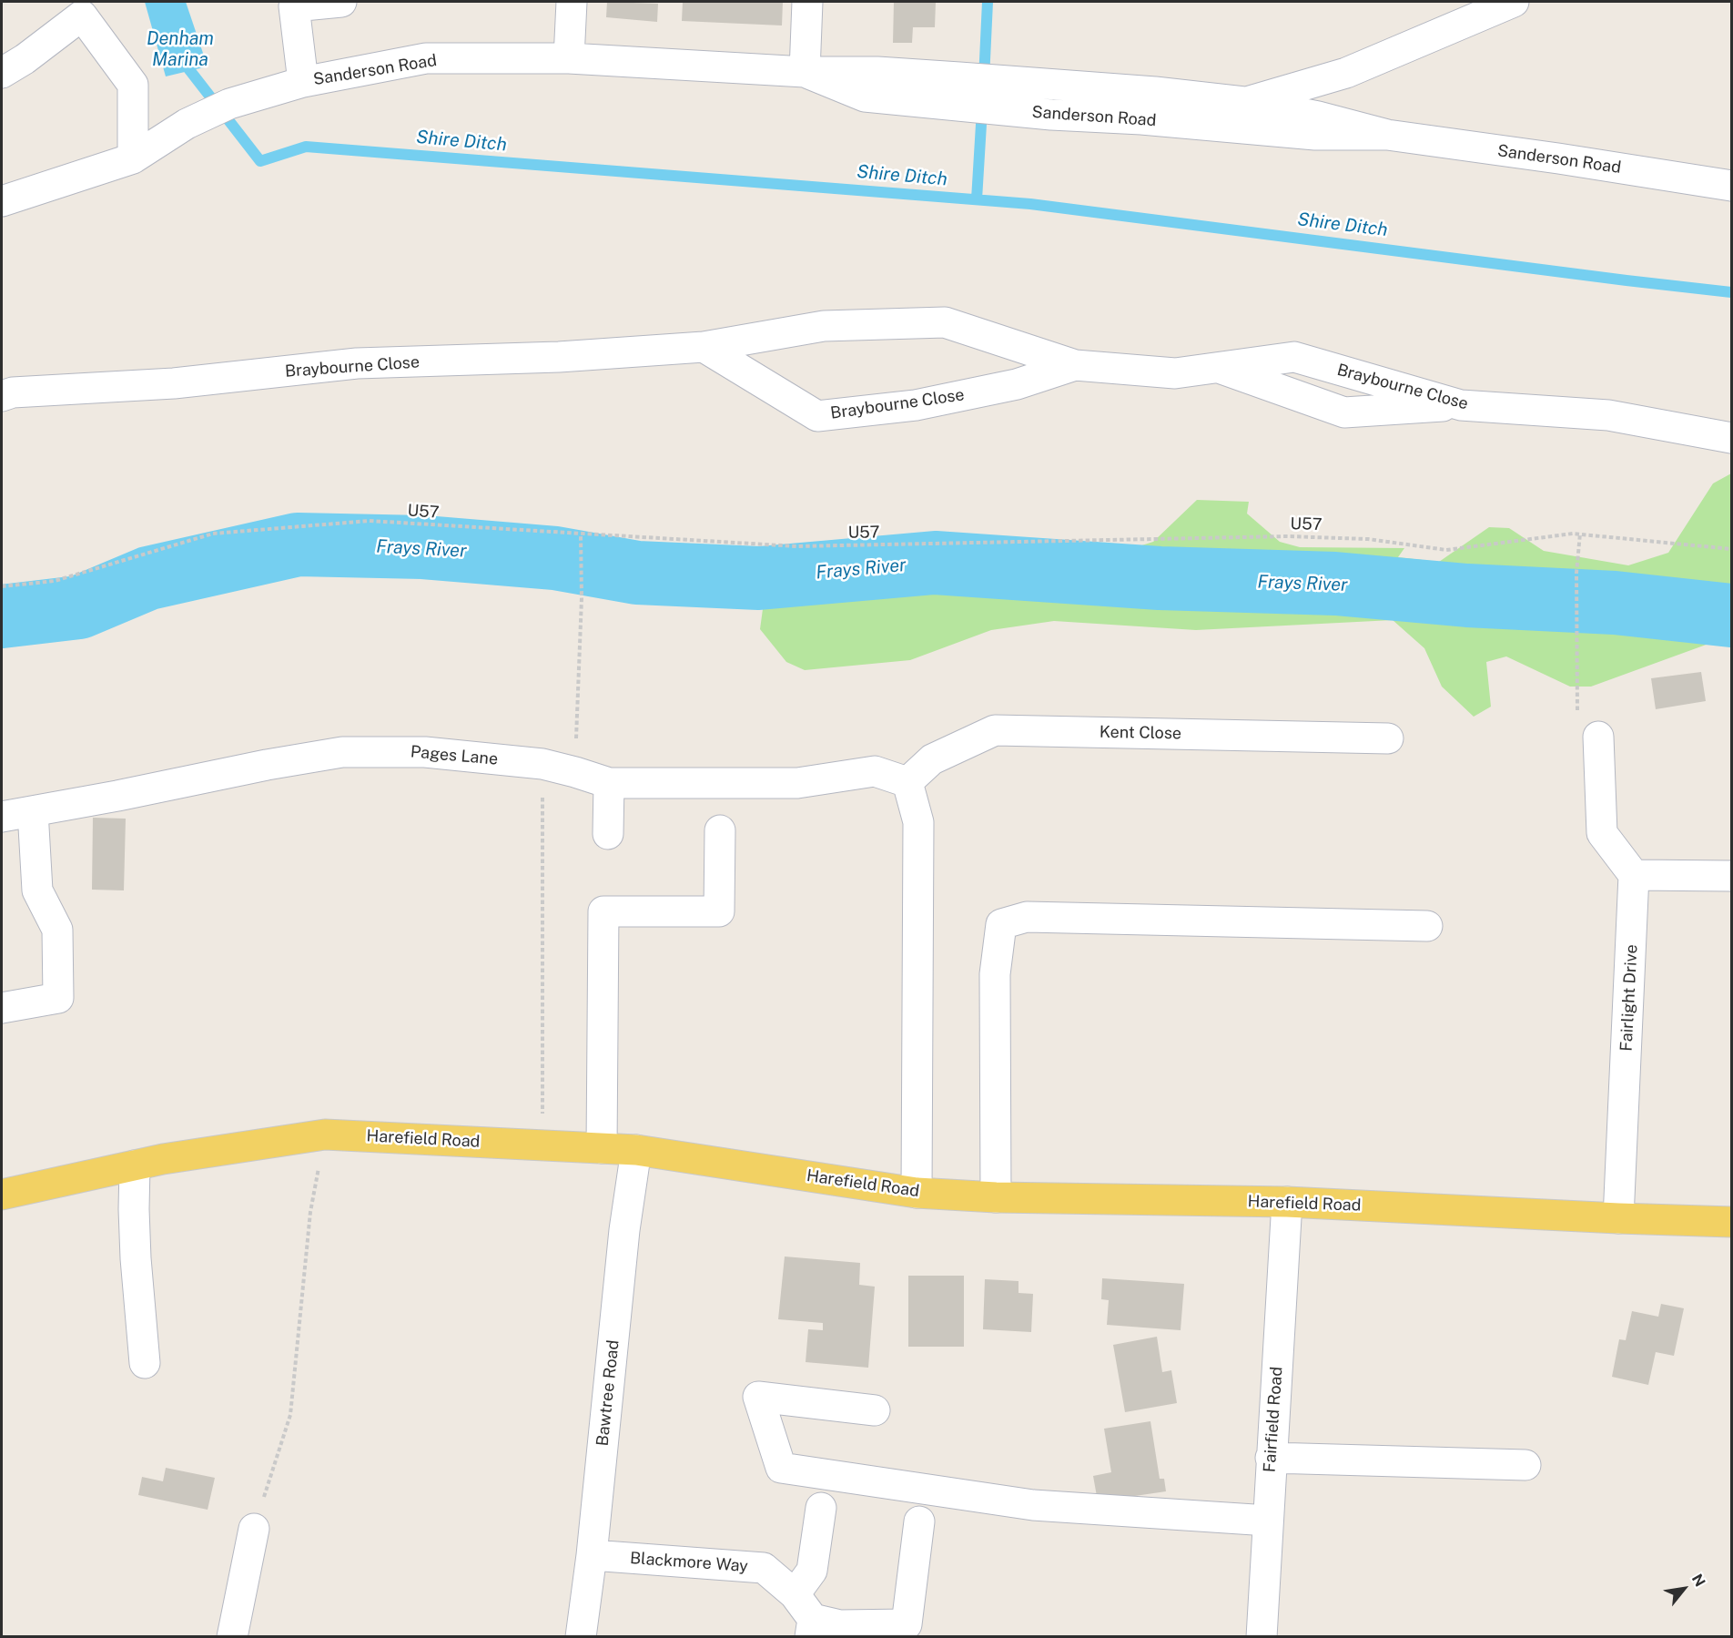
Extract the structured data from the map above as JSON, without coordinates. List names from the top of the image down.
{
  "streets": {
    "main road": ["Harefield Road"],
    "street": [
      "Sanderson Road",
      "Braybourne Close",
      "Kent Close",
      "Pages Lane",
      "Fairlight Drive",
      "Bawtree Road",
      "Fairfield Road",
      "Blackmore Way"
    ],
    "path": ["U57"]
  },
  "crossings": [
    ["Kent Close", "Pages Lane"],
    ["Fairlight Drive", "Harefield Road"],
    ["Harefield Road", "Bawtree Road"],
    ["Harefield Road", "Fairfield Road"],
    ["Bawtree Road", "Blackmore Way"]
  ],
  "water": ["Denham Marina", "Shire Ditch", "Frays River"],
  "north": "top right"
}
